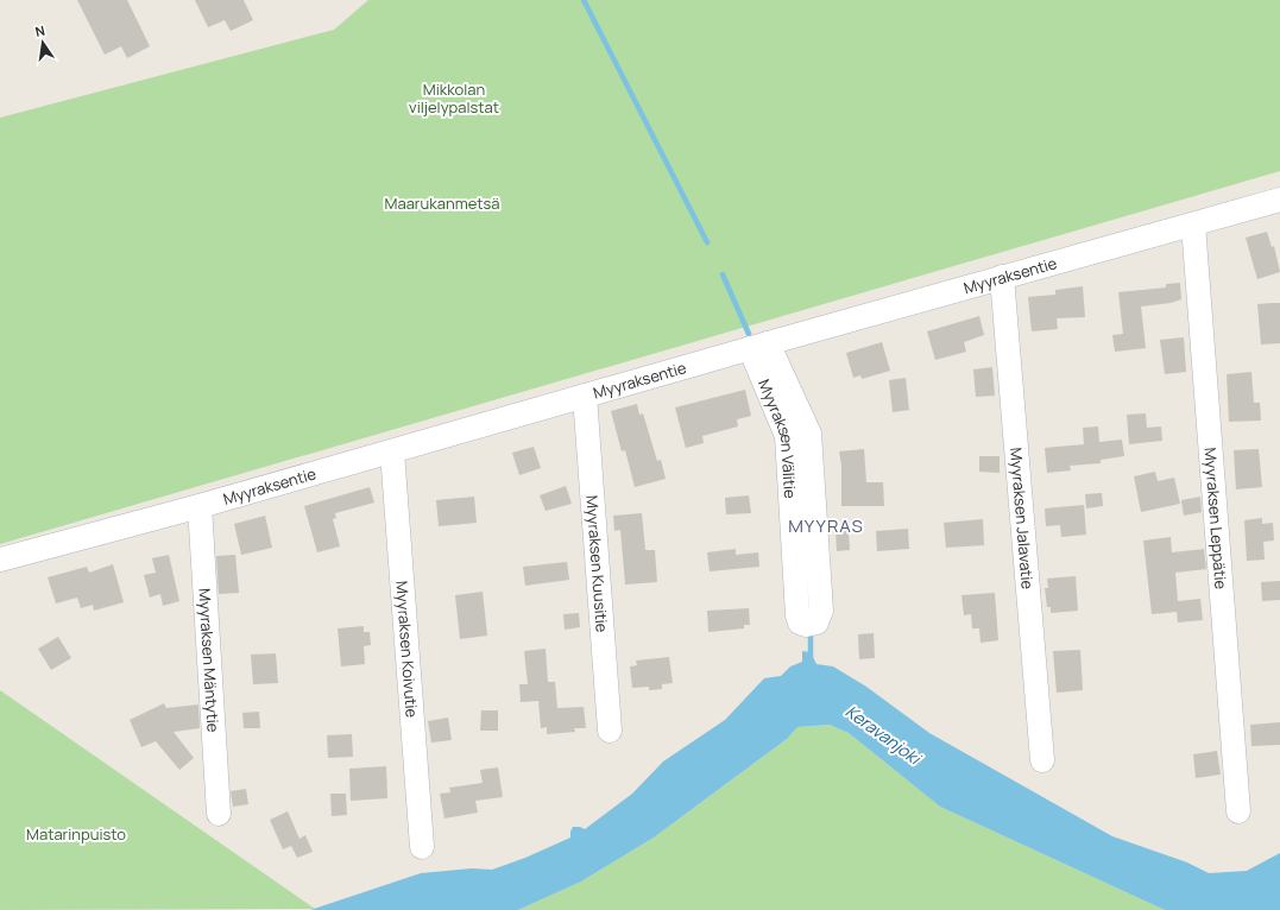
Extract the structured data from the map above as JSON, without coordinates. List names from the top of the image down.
{
  "streets": {
    "street": [
      "Myyraksentie",
      "Myyraksen Välitie",
      "Myyraksen Jalavatie",
      "Myyraksen Leppätie",
      "Myyraksen Kuusitie",
      "Myyraksen Koivutie",
      "Myyraksen Mäntytie"
    ]
  },
  "crossings": [
    ["Myyraksentie", "Myyraksen Välitie"],
    ["Myyraksentie", "Myyraksen Jalavatie"],
    ["Myyraksentie", "Myyraksen Leppätie"],
    ["Myyraksentie", "Myyraksen Kuusitie"],
    ["Myyraksentie", "Myyraksen Koivutie"],
    ["Myyraksentie", "Myyraksen Mäntytie"]
  ],
  "districts": ["MYYRAS"],
  "water": ["Keravanjoki"],
  "parks": ["Mikkolan viljelypalstat", "Maarukanmetsä", "Matarinpuisto"],
  "north": "top"
}
